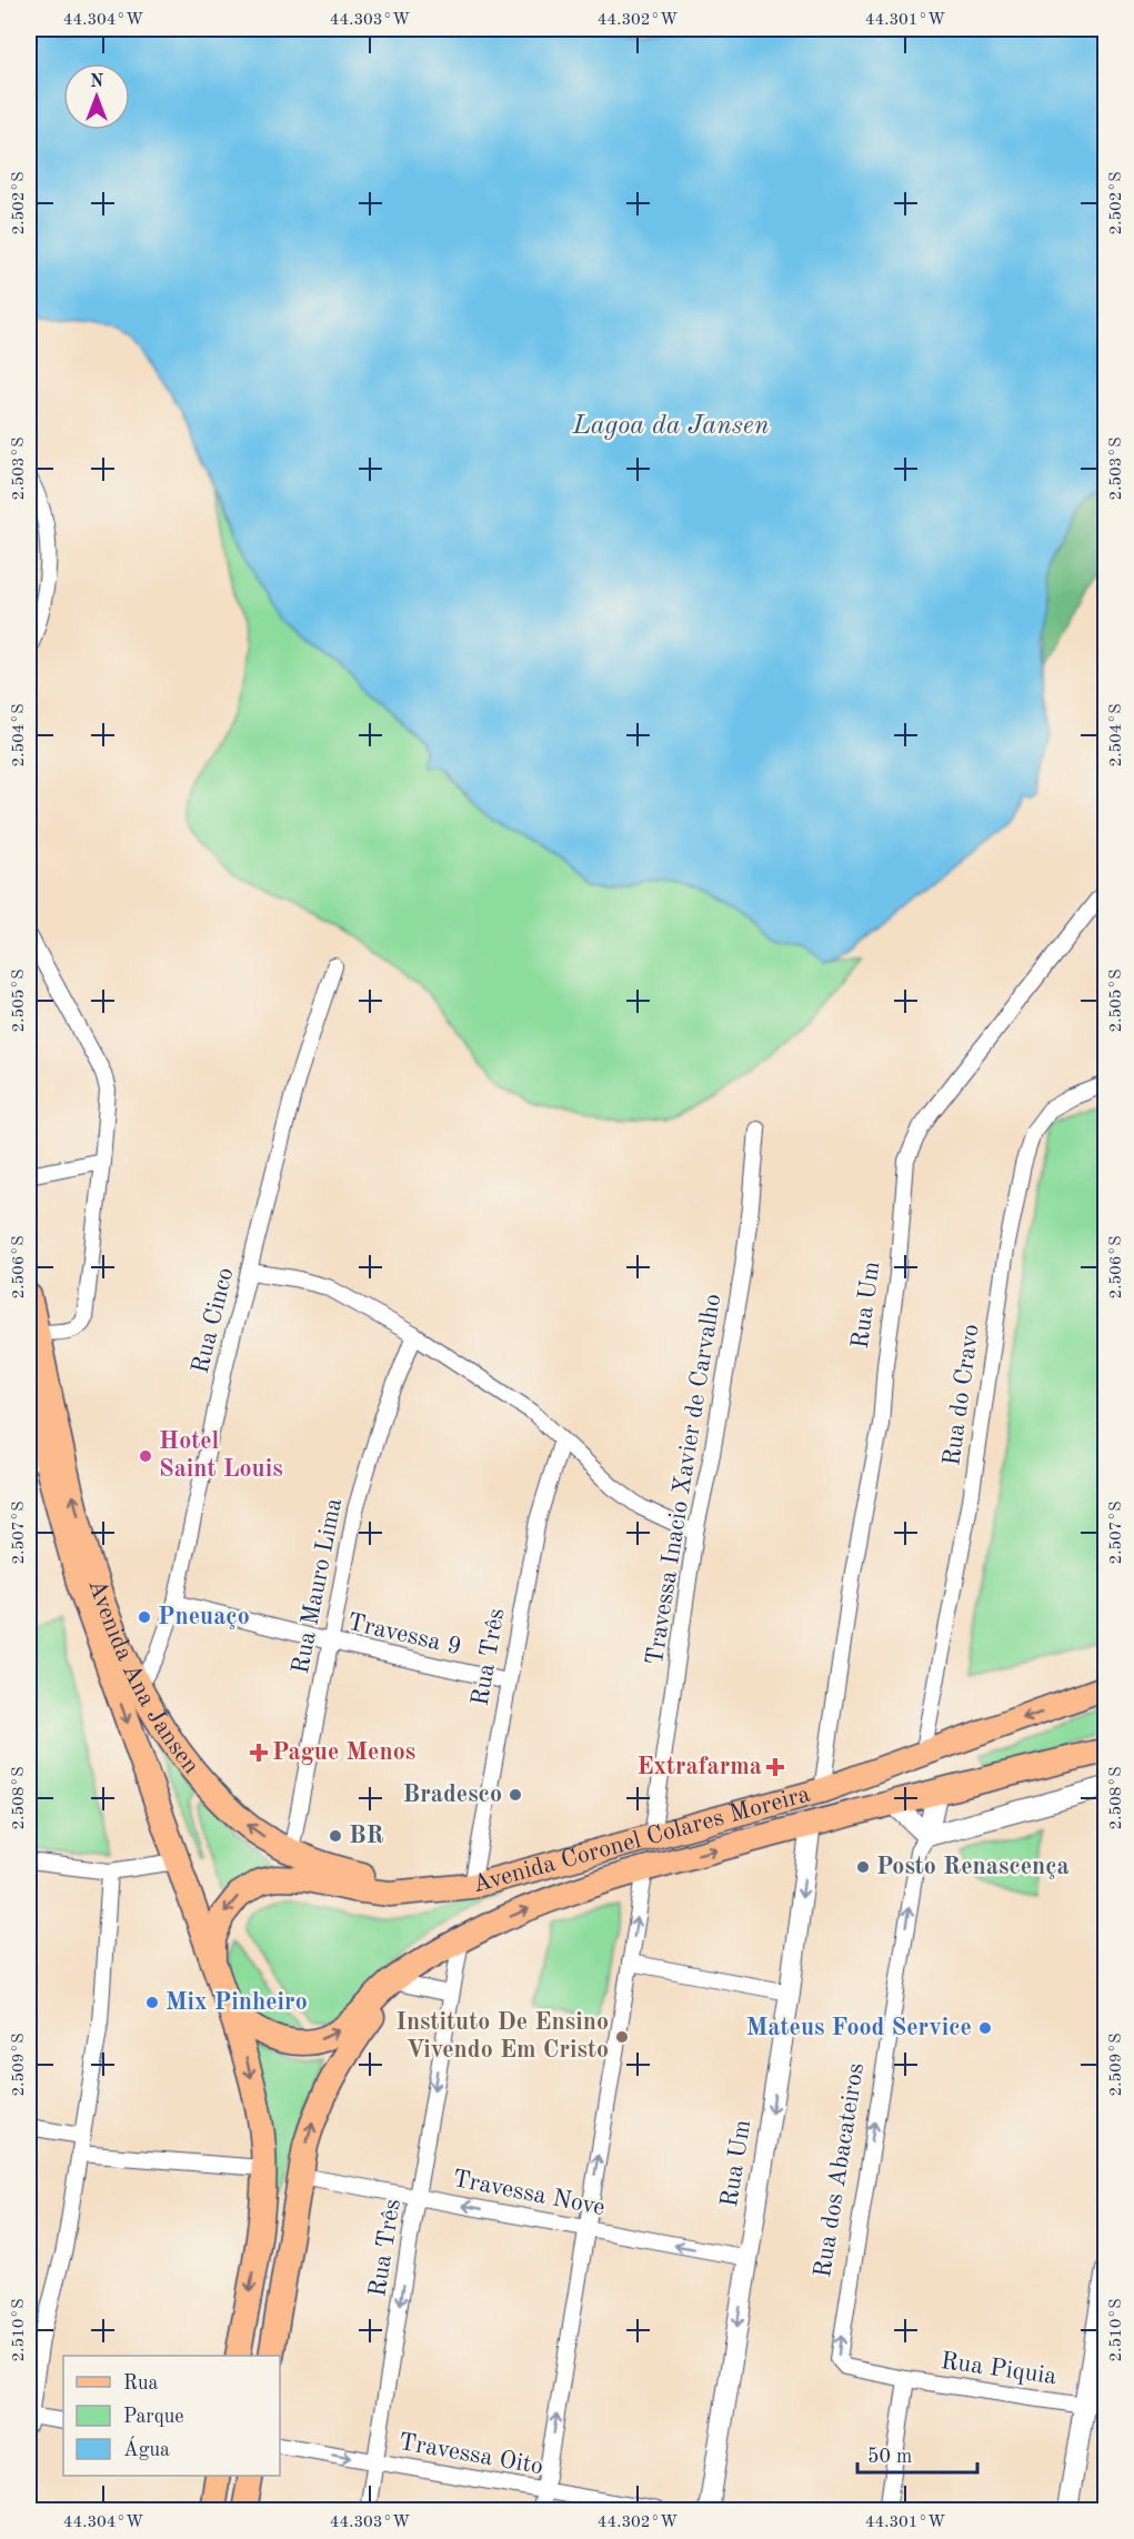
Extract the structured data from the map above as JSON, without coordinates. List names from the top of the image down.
{
  "streets": {
    "main road": ["Avenida Ana Jansen", "Avenida Coronel Colares Moreira"],
    "street": [
      "Rua Um",
      "Rua Cinco",
      "Rua do Cravo",
      "Travessa Inacio Xavier de Carvalho",
      "Rua Mauro Lima",
      "Travessa 9",
      "Rua Três",
      "Rua dos Abacateiros",
      "Travessa Nove",
      "Rua Piquia",
      "Travessa Oito"
    ]
  },
  "crossings": [
    ["Rua Um", "Avenida Coronel Colares Moreira"],
    ["Rua Um", "Travessa Nove"],
    ["Rua Cinco", "Travessa 9"],
    ["Rua Cinco", "Avenida Ana Jansen"],
    ["Rua do Cravo", "Avenida Coronel Colares Moreira"],
    ["Travessa Inacio Xavier de Carvalho", "Avenida Coronel Colares Moreira"],
    ["Rua Mauro Lima", "Travessa 9"],
    ["Rua Mauro Lima", "Avenida Ana Jansen"],
    ["Travessa 9", "Rua Três"],
    ["Rua Três", "Avenida Ana Jansen"],
    ["Rua Três", "Avenida Coronel Colares Moreira"],
    ["Rua Três", "Travessa Nove"],
    ["Rua Três", "Travessa Oito"],
    ["Avenida Ana Jansen", "Avenida Coronel Colares Moreira"],
    ["Avenida Coronel Colares Moreira", "Rua dos Abacateiros"],
    ["Rua dos Abacateiros", "Rua Piquia"]
  ],
  "one_way": ["Rua Três", "Rua dos Abacateiros", "Travessa Nove"],
  "water": ["Lagoa da Jansen"],
  "places": {
    "other": [
      "Hotel Saint Louis",
      "Pneuaço",
      "Bradesco",
      "BR",
      "Posto Renascença",
      "Mix Pinheiro",
      "Mateus Food Service",
      "Instituto De Ensino Vivendo Em Cristo"
    ],
    "health": ["Pague Menos", "Extrafarma"]
  },
  "legend": ["Rua", "Parque", "Água"],
  "scale_bar": "50 m",
  "north": "top",
  "coordinates": [
    "44.304°W",
    "44.303°W",
    "44.302°W",
    "44.301°W",
    "2.502°S",
    "2.503°S",
    "2.504°S",
    "2.505°S",
    "2.506°S",
    "2.507°S",
    "2.508°S",
    "2.509°S",
    "2.510°S"
  ]
}
